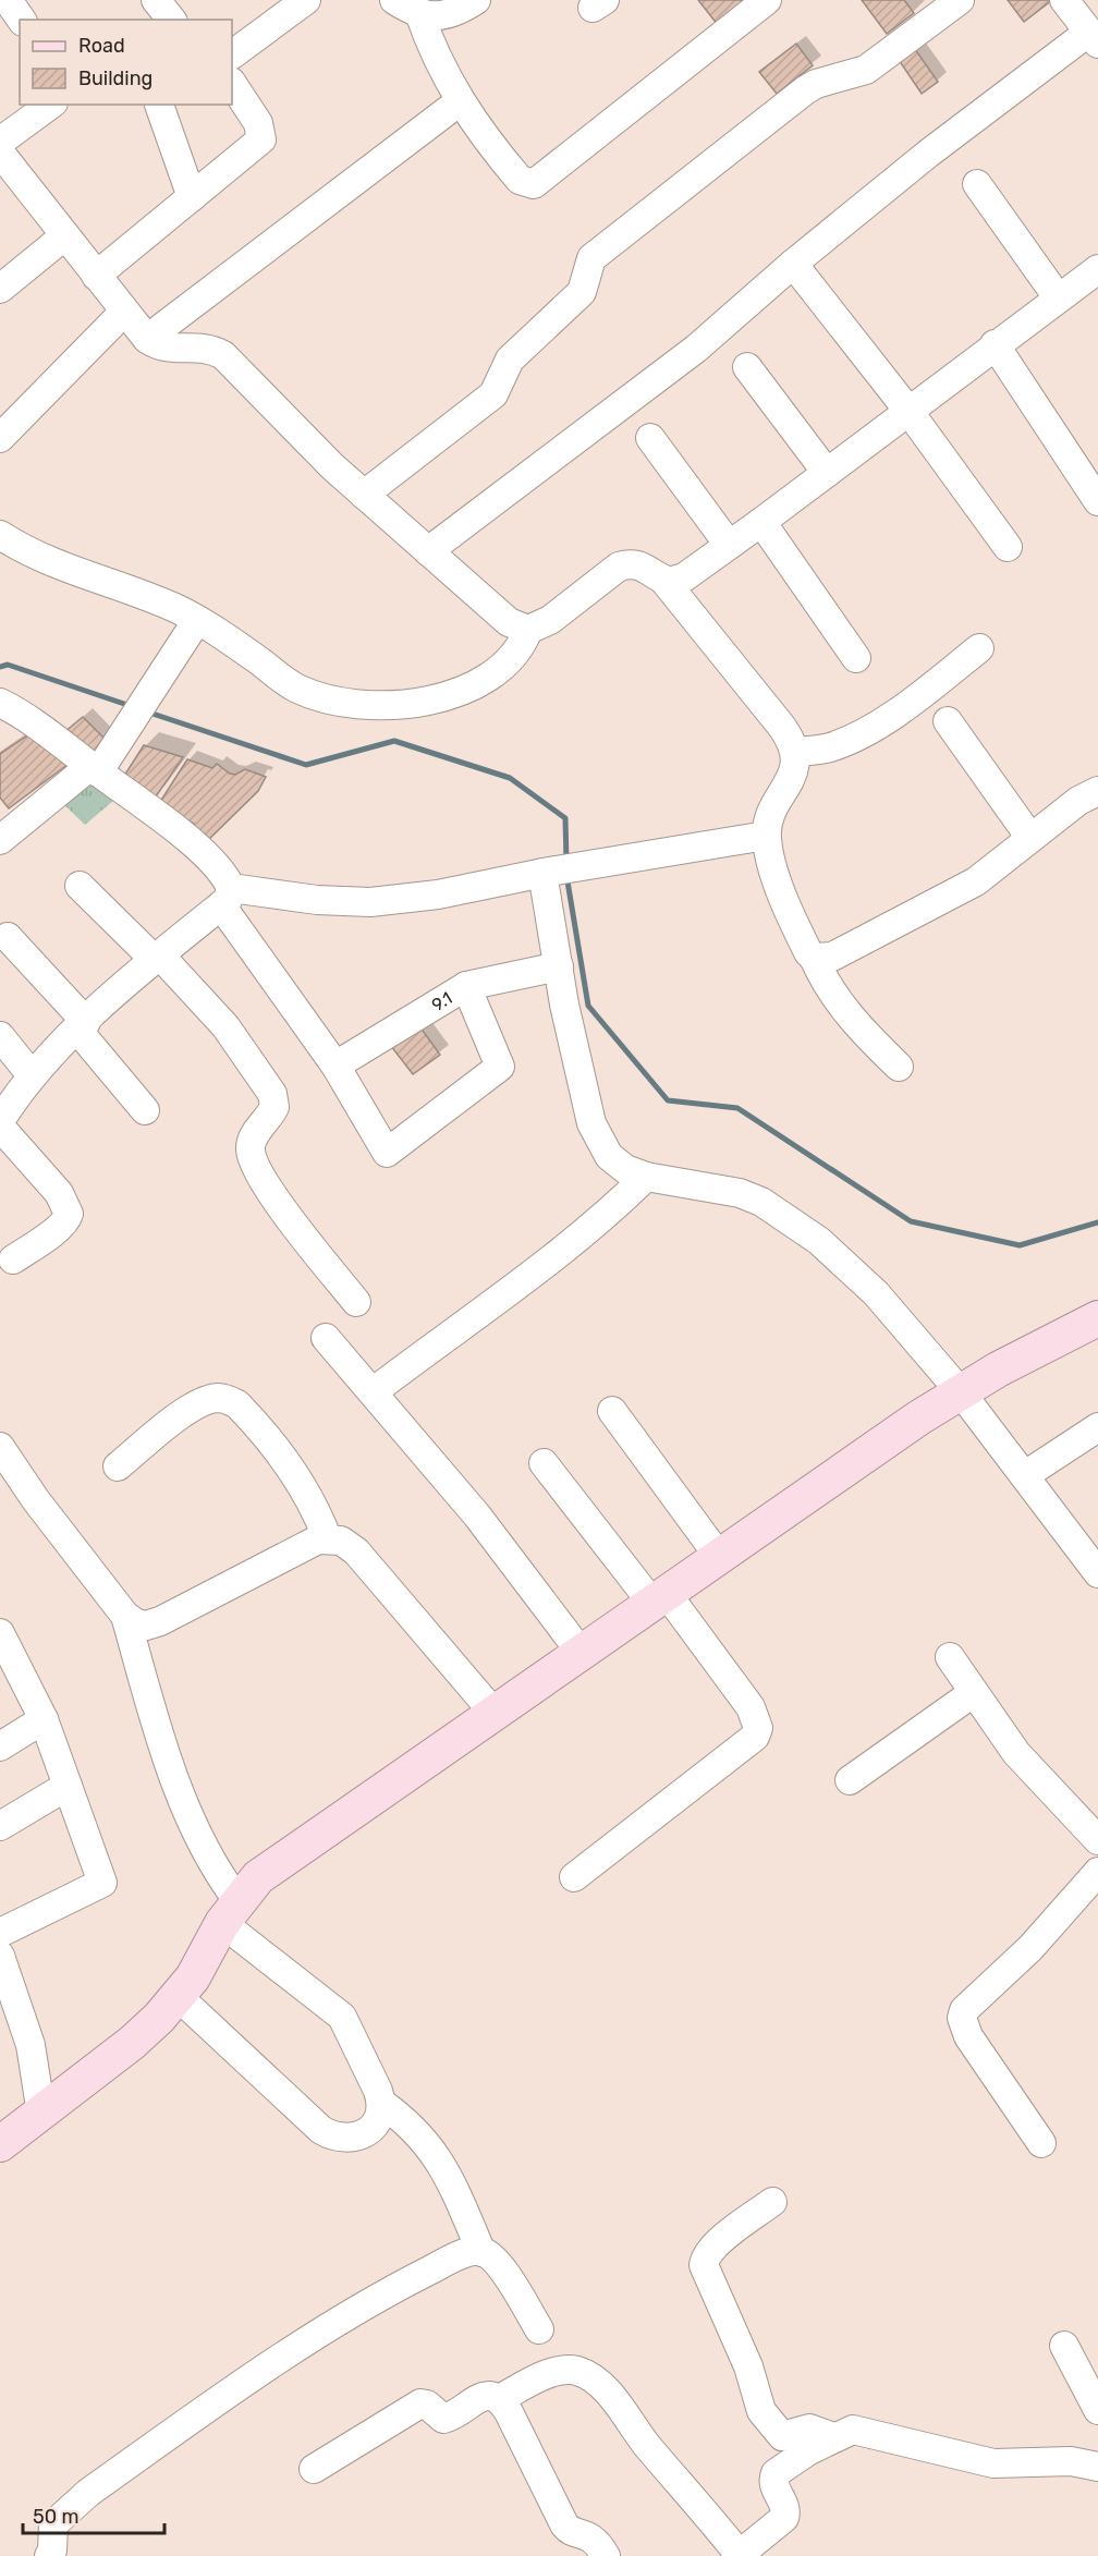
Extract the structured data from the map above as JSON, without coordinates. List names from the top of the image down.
{
  "streets": {
    "street": ["9.1"]
  },
  "legend": ["Road", "Building"],
  "scale_bar": "50 m"
}
